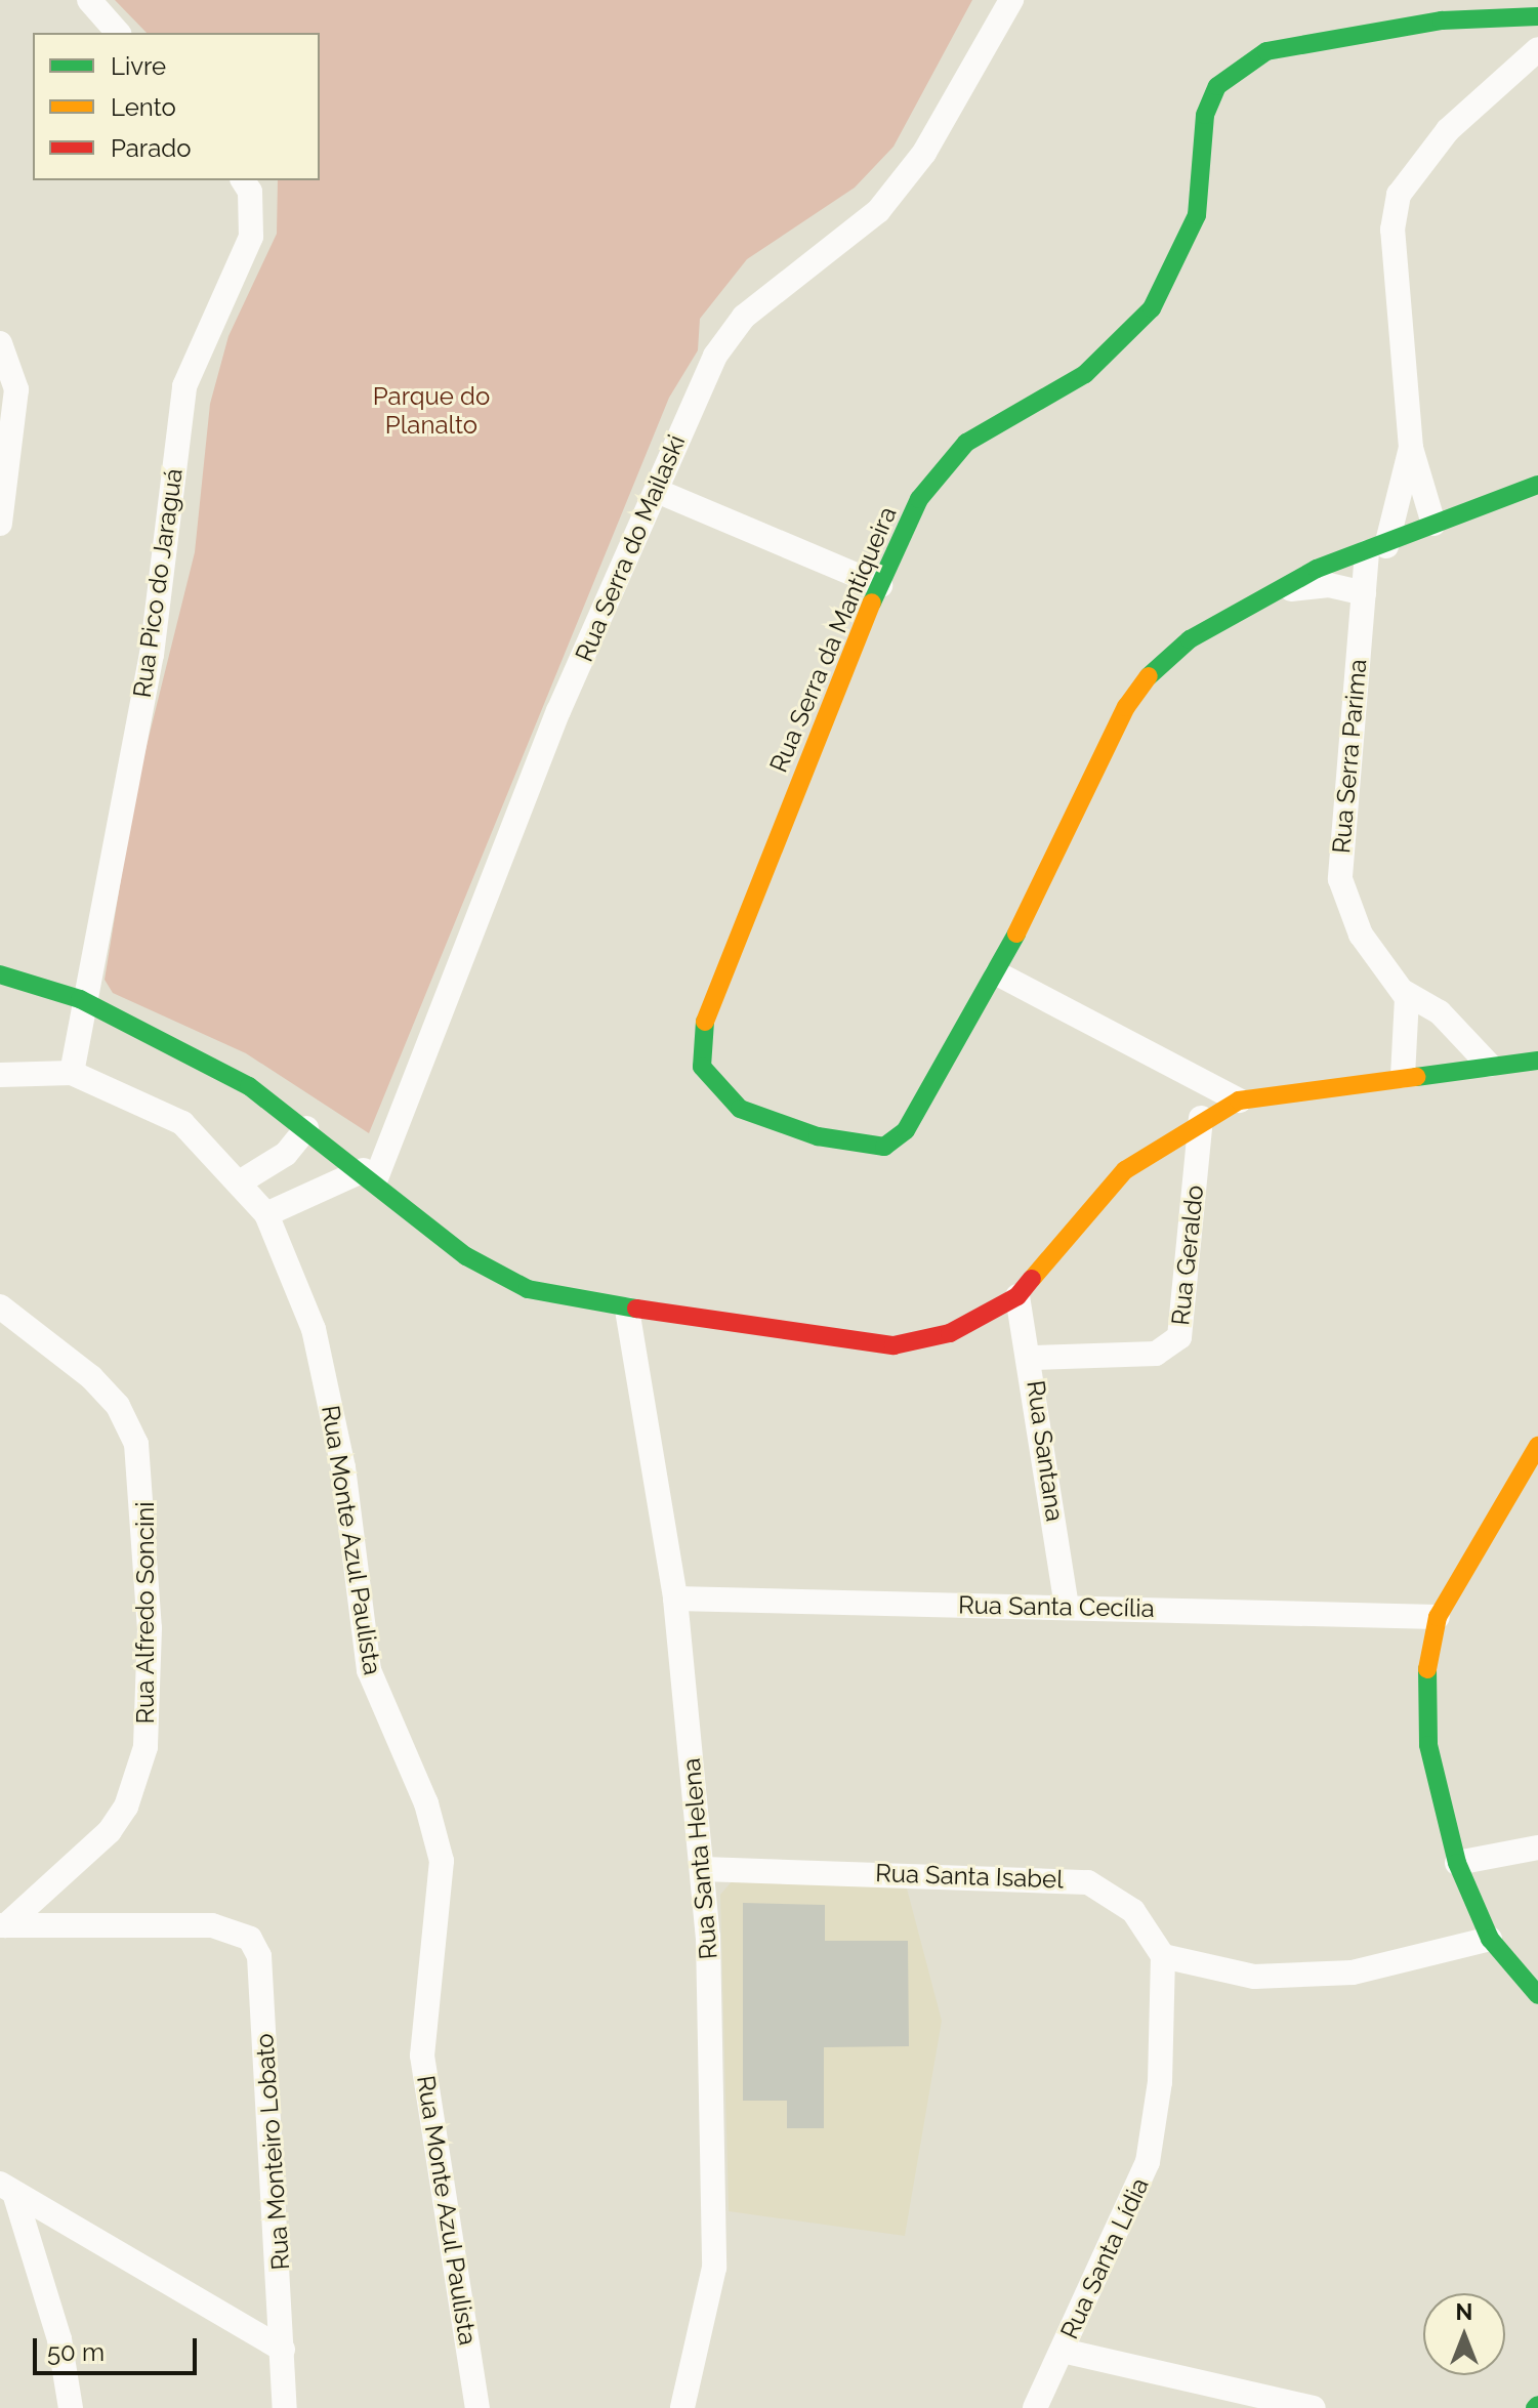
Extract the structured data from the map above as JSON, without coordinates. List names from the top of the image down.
{
  "streets": {
    "street": [
      "Rua Serra do Mailaski",
      "Rua Pico do Jaraguá",
      "Rua Serra da Mantiqueira",
      "Rua Serra Parima",
      "Rua Geraldo",
      "Rua Santana",
      "Rua Monte Azul Paulista",
      "Rua Santa Cecília",
      "Rua Alfredo Soncini",
      "Rua Santa Helena",
      "Rua Santa Isabel",
      "Rua Monteiro Lobato",
      "Rua Santa Lídia"
    ]
  },
  "crossings": [
    ["Rua Pico do Jaraguá", "Rua Monte Azul Paulista"],
    ["Rua Geraldo", "Rua Santana"],
    ["Rua Santana", "Rua Santa Cecília"],
    ["Rua Santa Cecília", "Rua Santa Helena"],
    ["Rua Alfredo Soncini", "Rua Monteiro Lobato"],
    ["Rua Santa Helena", "Rua Santa Isabel"],
    ["Rua Santa Isabel", "Rua Santa Lídia"]
  ],
  "parks": ["Parque do Planalto"],
  "legend": ["Livre", "Lento", "Parado"],
  "scale_bar": "50 m",
  "north": "top"
}
